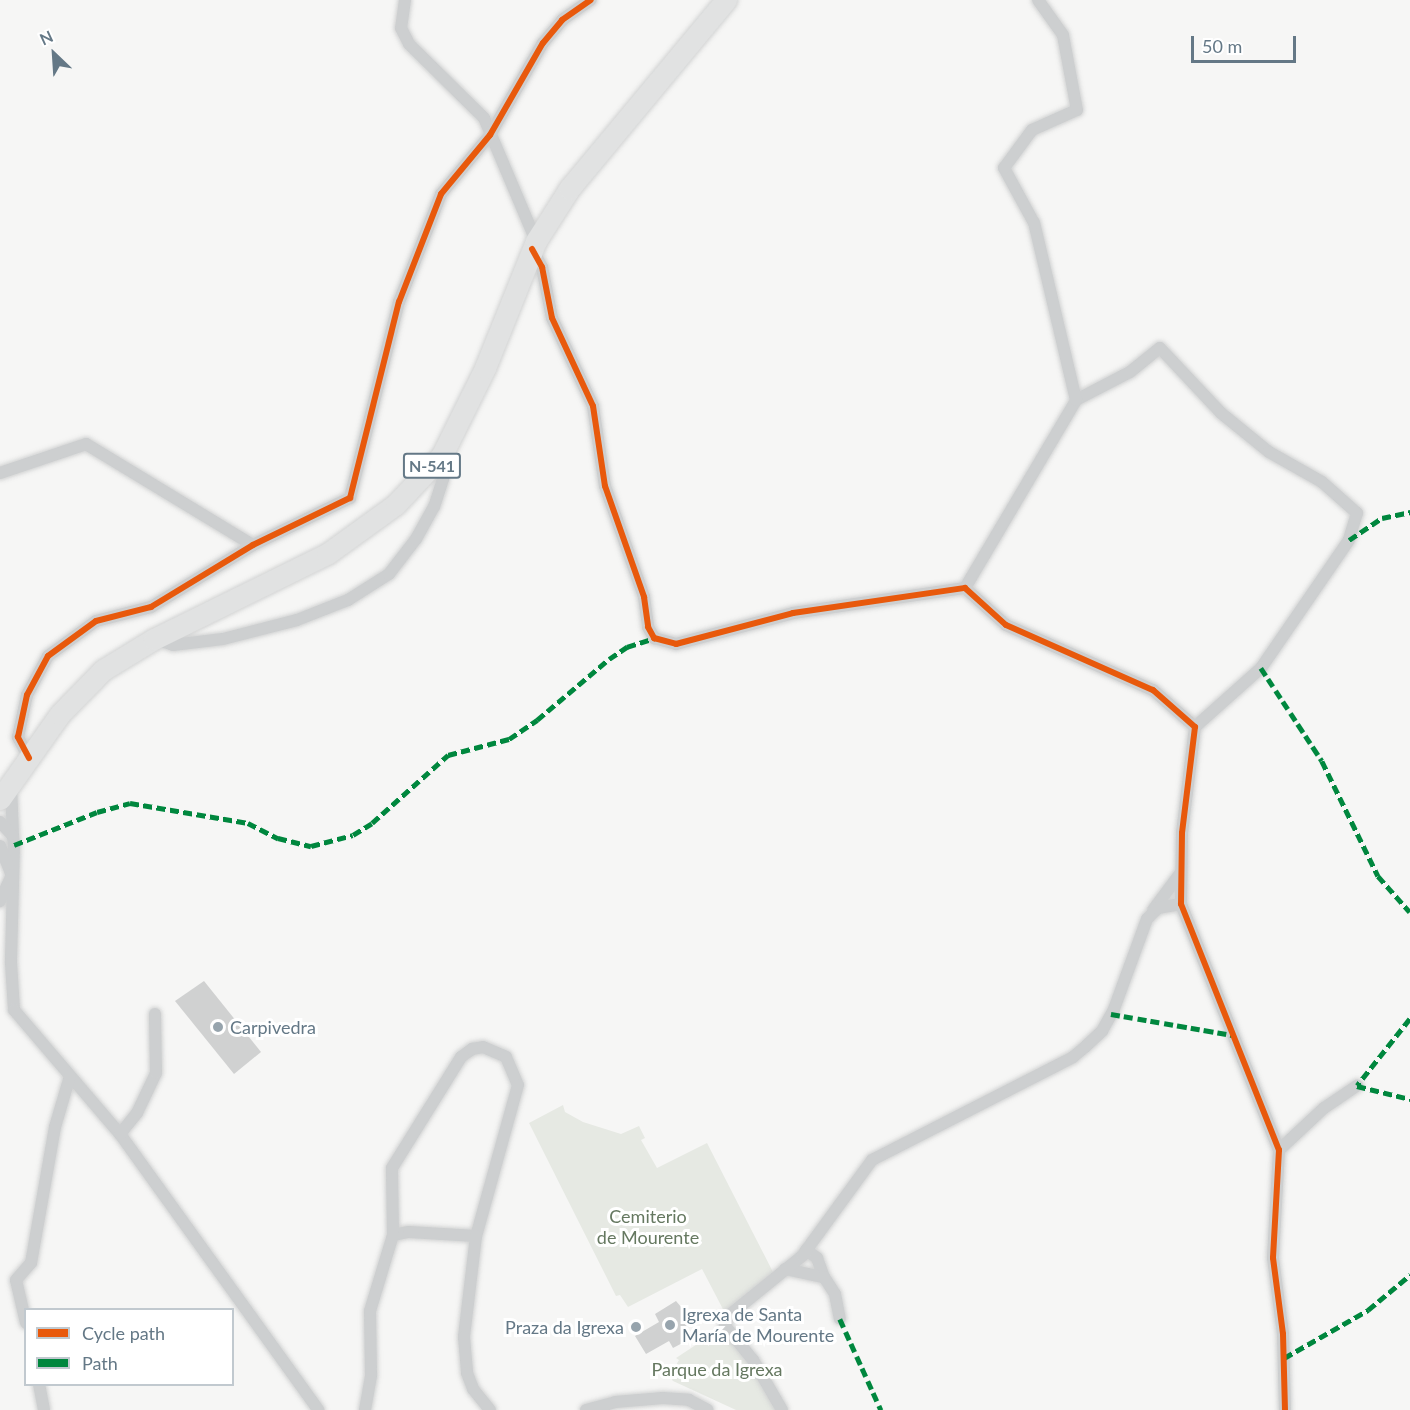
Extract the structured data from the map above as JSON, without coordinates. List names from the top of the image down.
{
  "streets": {
    "highway": ["N-541"]
  },
  "parks": ["Cemiterio de Mourente", "Parque da Igrexa"],
  "places": ["Carpivedra", "Igrexa de Santa María de Mourente", "Praza da Igrexa"],
  "legend": ["Cycle path", "Path"],
  "scale_bar": "50 m",
  "north": "top left"
}
